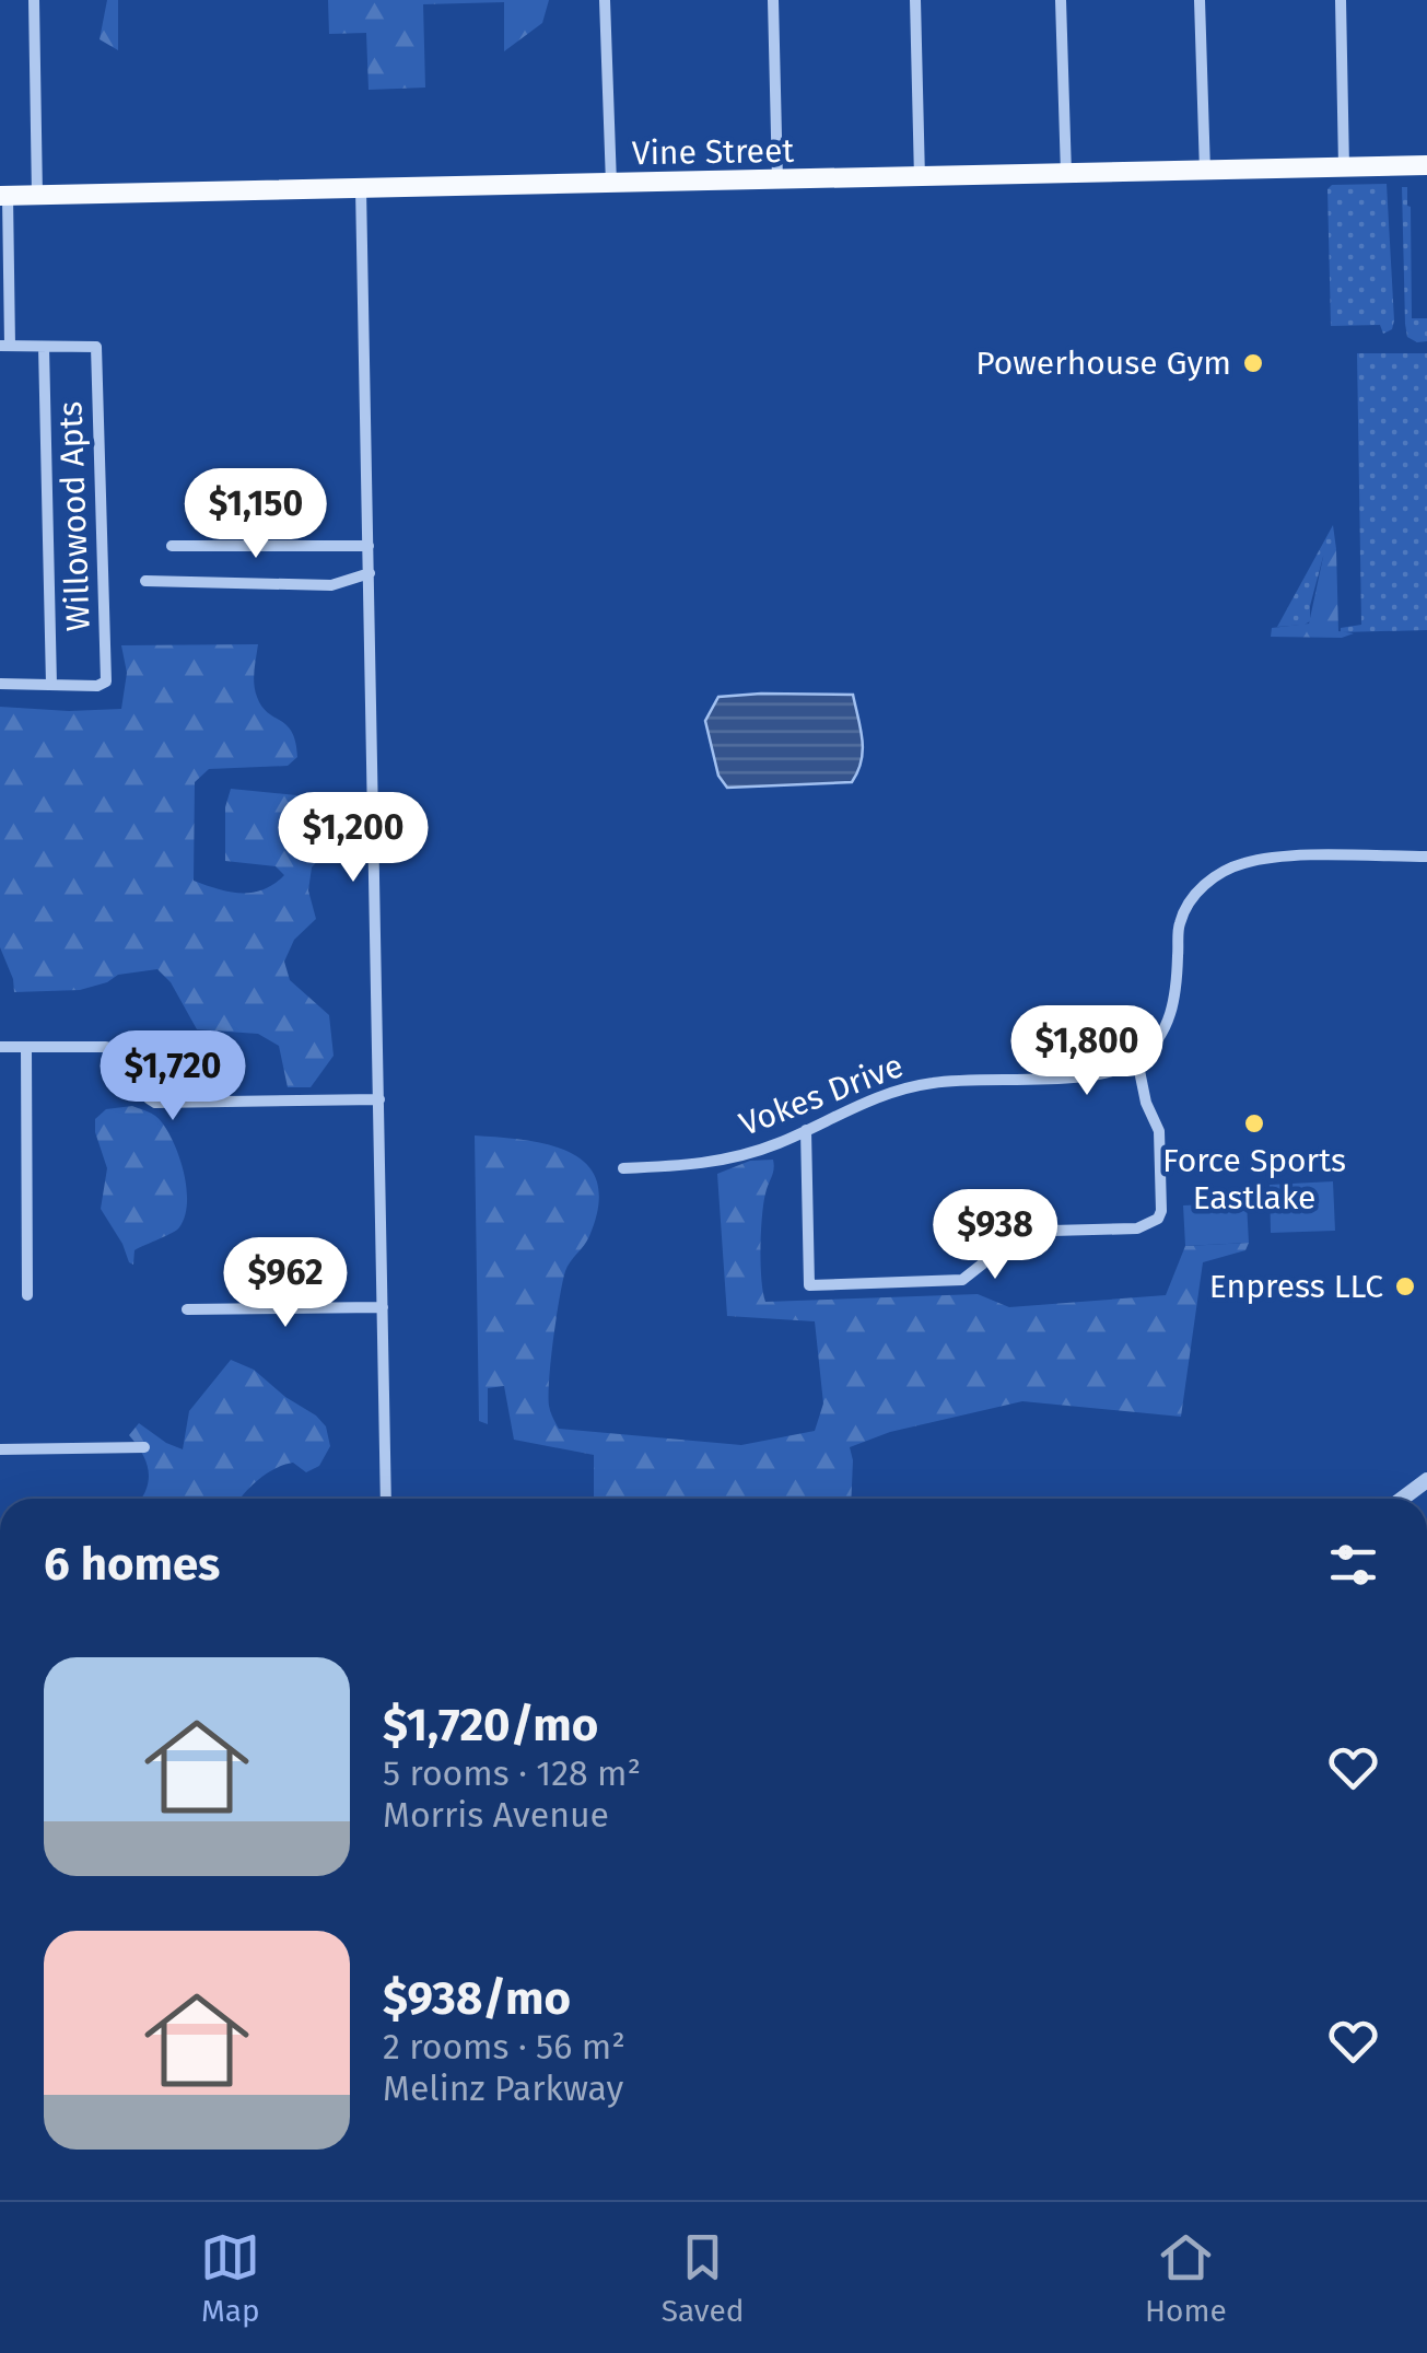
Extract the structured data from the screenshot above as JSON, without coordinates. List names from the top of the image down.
{
  "streets": {
    "main road": ["Vine Street"],
    "street": ["Willowood Apts", "Vokes Drive"]
  },
  "crossings": [
    ["Vine Street", "Willowood Apts"]
  ],
  "places": ["Powerhouse Gym", "Force Sports Eastlake", "Enpress LLC"],
  "page": {
    "price": [
      "$1,150",
      "$1,200",
      "$1,800",
      "$1,720",
      "$938",
      "$962"
    ],
    "heading": "6 homes",
    "list": [
      {
        "name": "$1,720/mo",
        "note": "5 rooms · 128 m² · Morris Avenue"
      },
      {
        "name": "$938/mo",
        "note": "2 rooms · 56 m² · Melinz Parkway"
      }
    ],
    "tabs": ["Map", "Saved", "Home"]
  }
}
